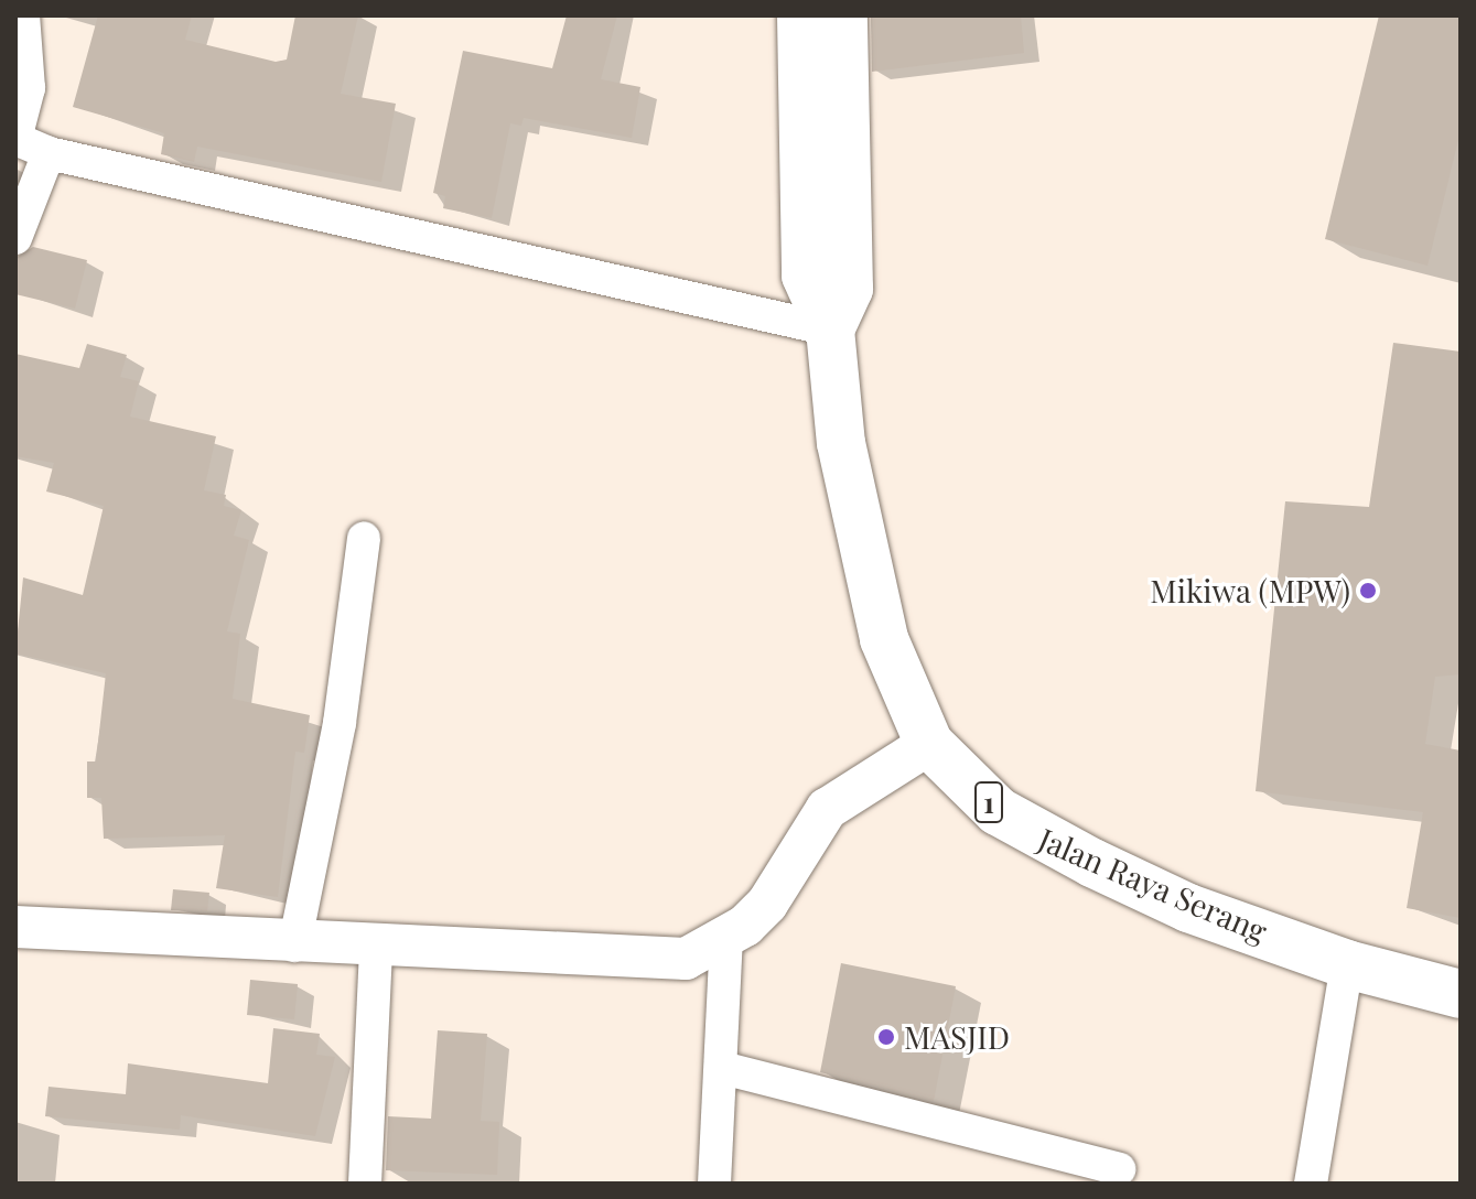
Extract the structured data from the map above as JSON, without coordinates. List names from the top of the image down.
{
  "streets": {
    "highway": ["1", "Jalan Raya Serang"]
  },
  "places": ["Mikiwa (MPW)", "MASJID"]
}
